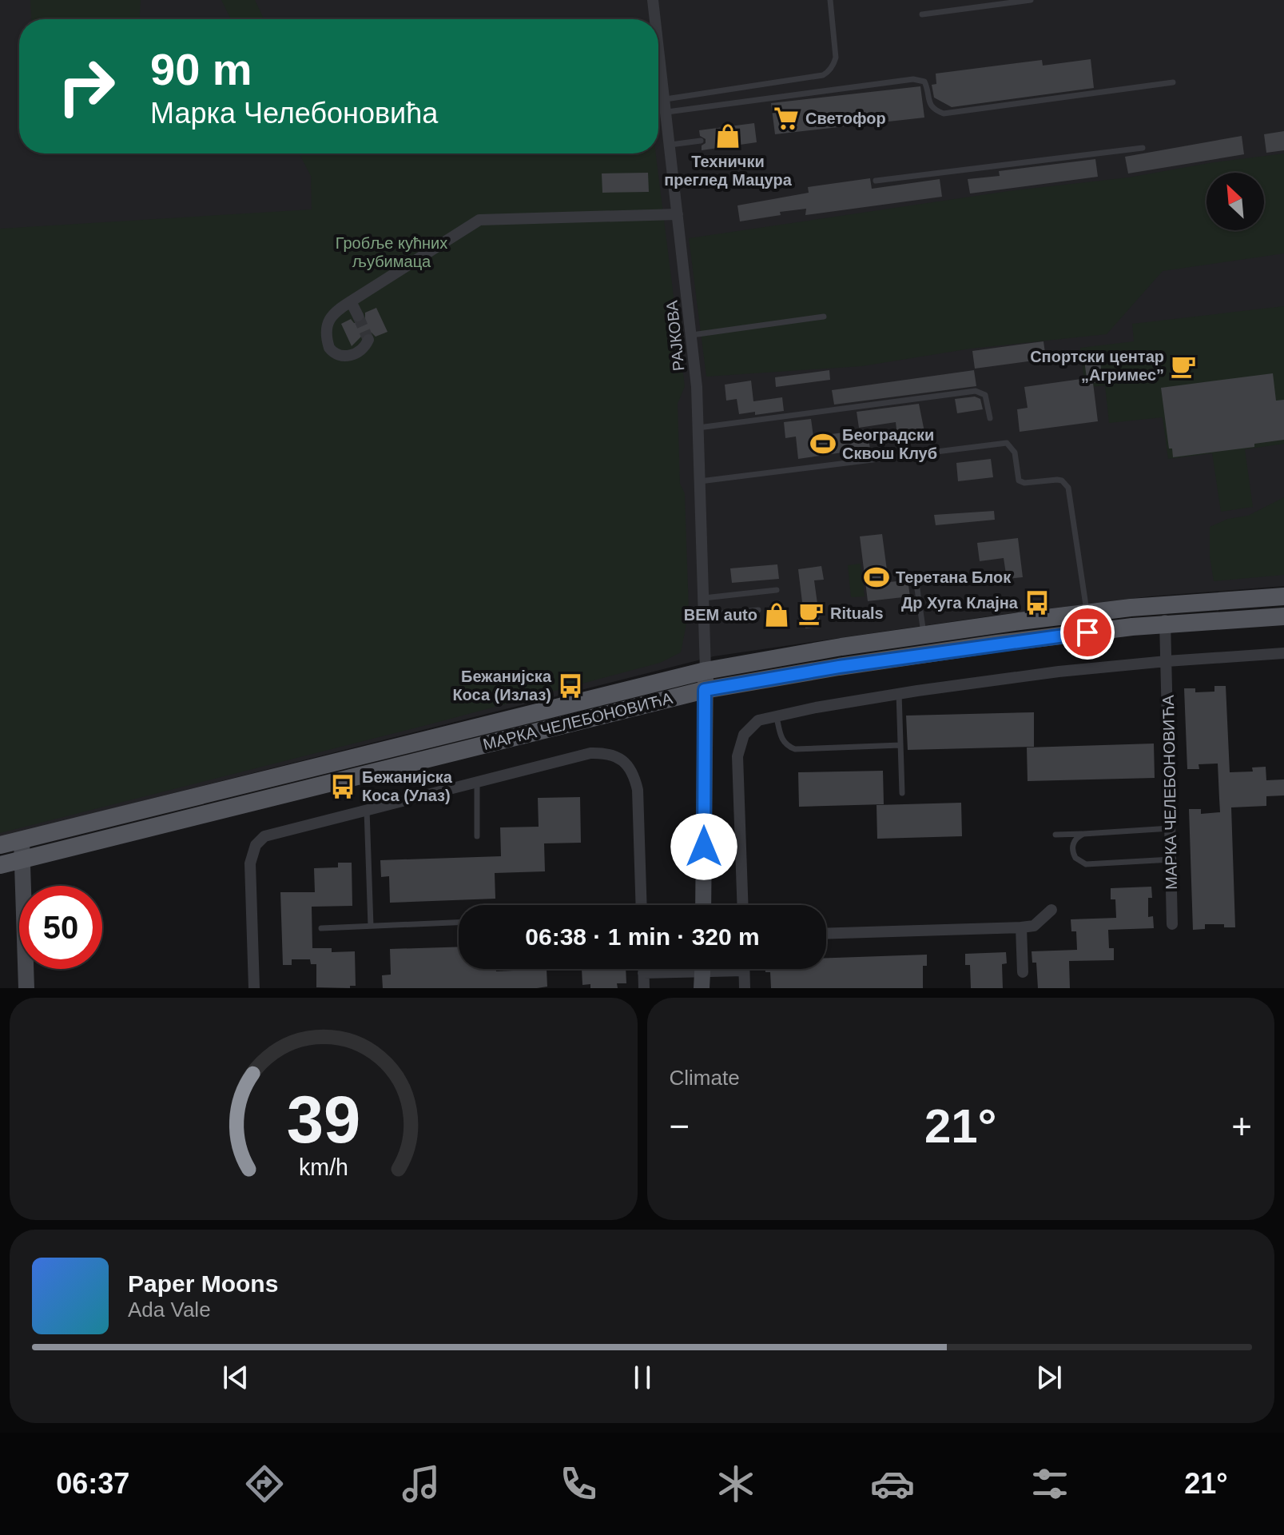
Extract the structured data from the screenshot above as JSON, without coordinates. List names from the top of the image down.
{
  "streets": {
    "main road": ["МАРКА ЧЕЛЕБОНОВИЋА"],
    "street": ["РАЈКОВА"]
  },
  "crossings": [
    ["РАЈКОВА", "МАРКА ЧЕЛЕБОНОВИЋА"]
  ],
  "parks": ["Гробље кућних љубимаца"],
  "places": {
    "supermarket": ["Светофор"],
    "shop": ["Технички преглед Мацура", "BEM auto"],
    "cafe": ["Спортски центар „Агримес”", "Rituals"],
    "sports": ["Београдски Сквош Клуб", "Теретана Блок"],
    "bus stop": ["Др Хуга Клајна", "Бежанијска Коса (Излаз)", "Бежанијска Коса (Улаз)"]
  },
  "north": "top left",
  "page": {
    "turn": ["90 m", "Марка Челебоновића"],
    "limit": "50",
    "trip": "06:38 · 1 min · 320 m",
    "tile": "Climate",
    "heat": ["−", "21°", "+"],
    "song": ["Paper Moons", "Ada Vale"],
    "tabs": ["06:37", "21°"],
    "gauge": ["39", "km/h"]
  }
}
